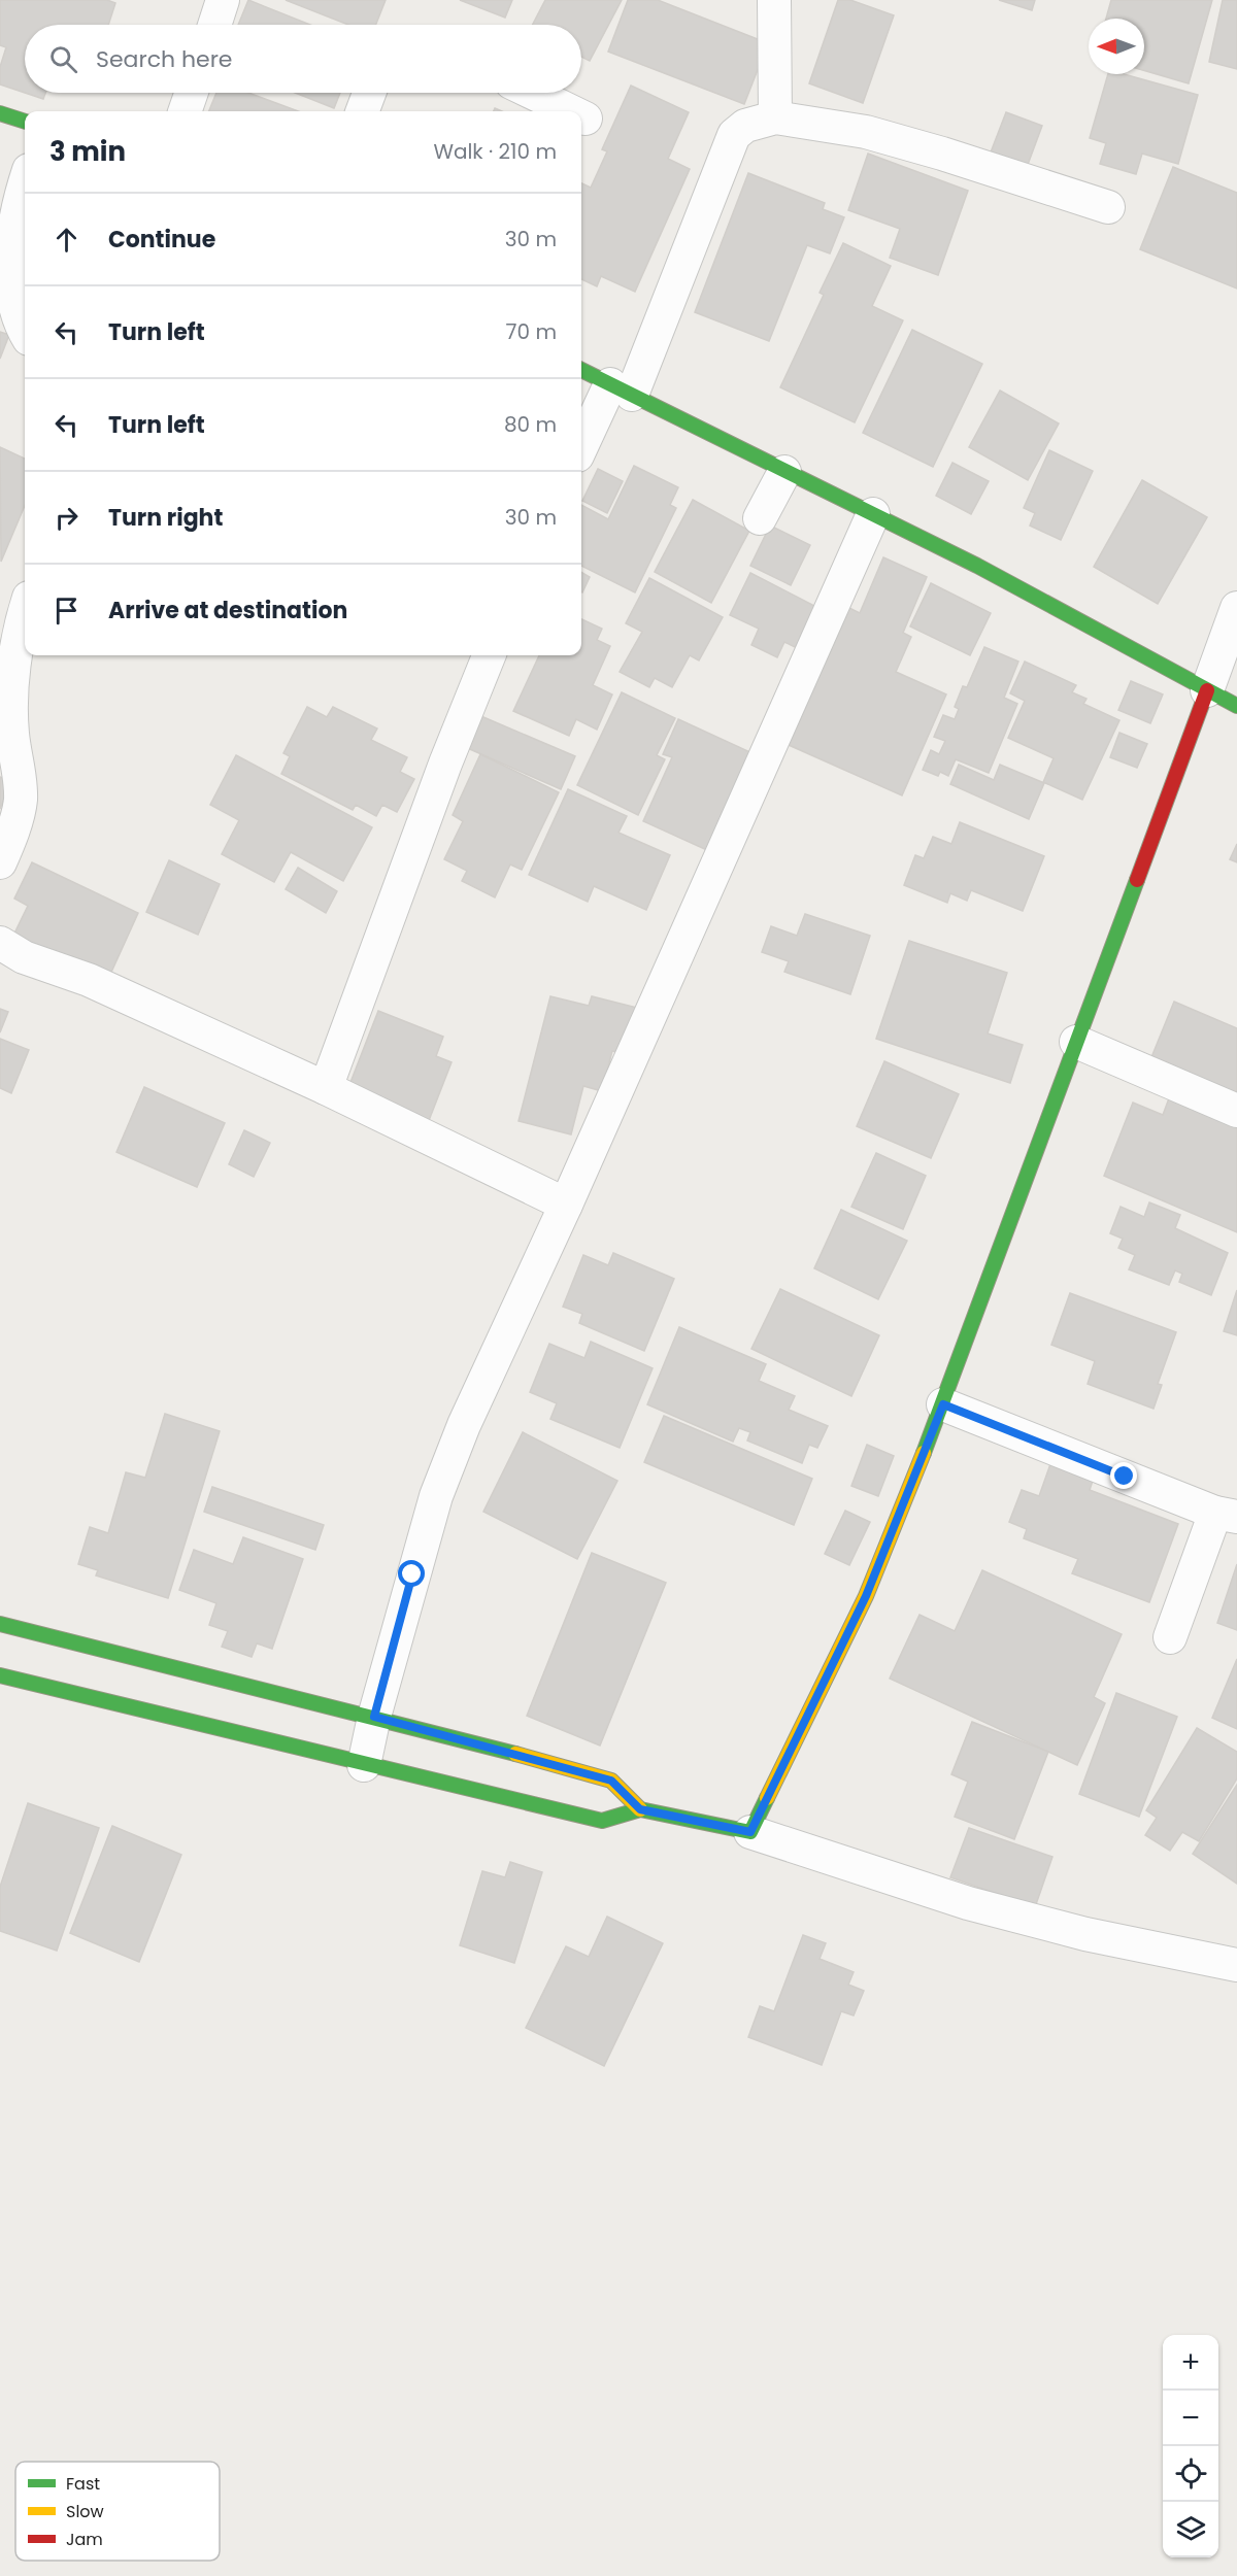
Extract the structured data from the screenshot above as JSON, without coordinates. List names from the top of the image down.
{
  "legend": ["Fast", "Slow", "Jam"],
  "north": "left",
  "page": {
    "search": "Search here",
    "heading": ["3 min", "Walk · 210 m"],
    "list": [
      ["Continue", "30 m"],
      ["Turn left", "70 m"],
      ["Turn left", "80 m"],
      ["Turn right", "30 m"],
      "Arrive at destination"
    ],
    "map_buttons": ["+", "−"]
  }
}
